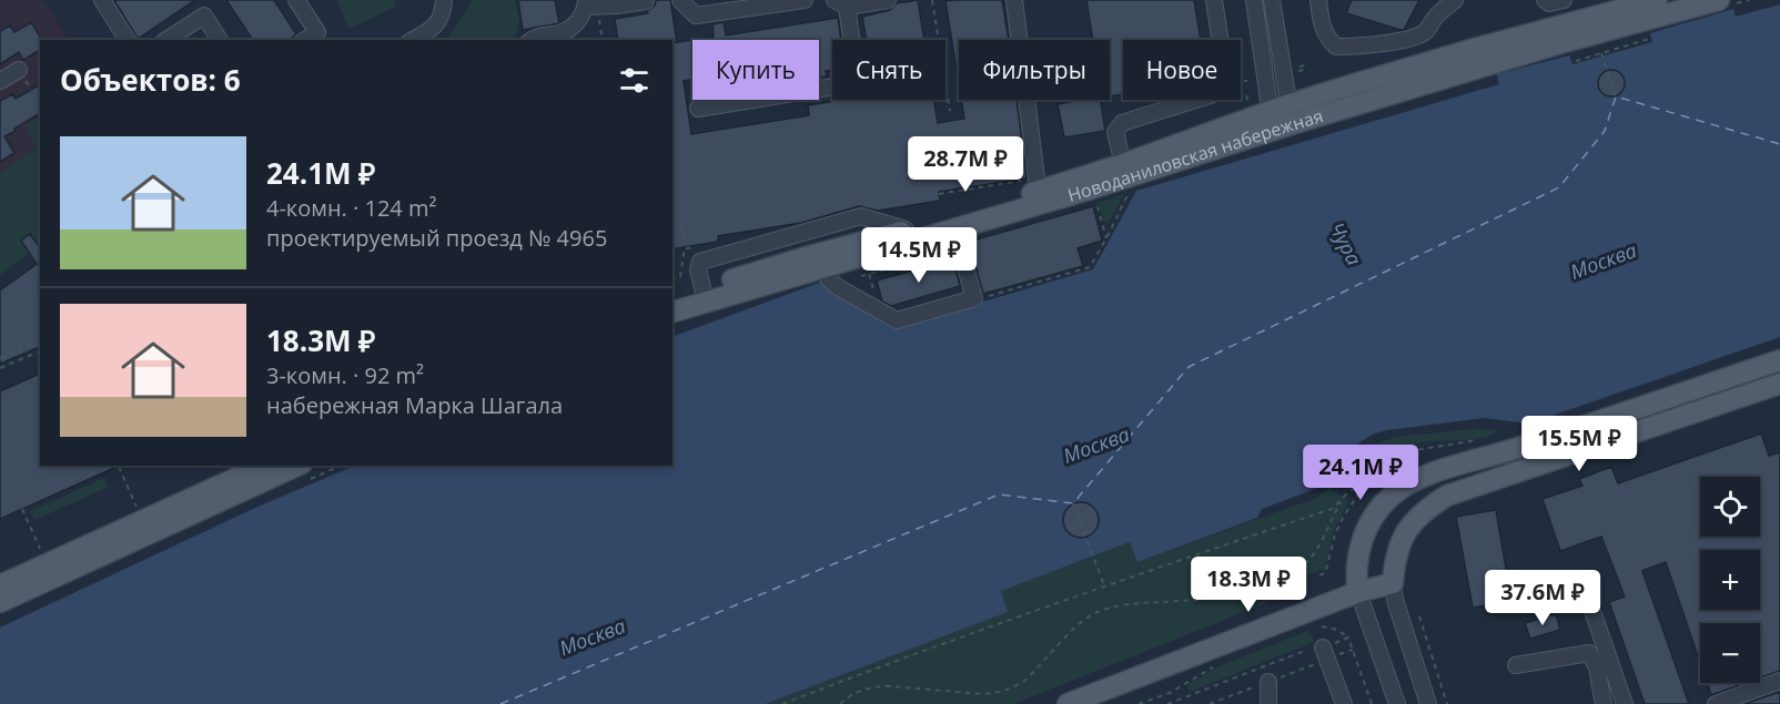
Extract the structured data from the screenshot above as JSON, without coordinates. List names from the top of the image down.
{
  "streets": {
    "main road": ["Новоданиловская набережная"]
  },
  "water": ["Чура", "Москва"],
  "page": {
    "chip": [
      "Купить",
      "Снять",
      "Фильтры",
      "Новое"
    ],
    "heading": "Объектов: 6",
    "list": [
      {
        "name": "24.1M ₽",
        "note": "4-комн. · 124 m² · проектируемый проезд № 4965"
      },
      {
        "name": "18.3M ₽",
        "note": "3-комн. · 92 m² · набережная Марка Шагала"
      }
    ],
    "price": [
      "28.7M ₽",
      "14.5M ₽",
      "15.5M ₽",
      "24.1M ₽",
      "18.3M ₽",
      "37.6M ₽"
    ],
    "map_buttons": ["+", "−"]
  }
}
